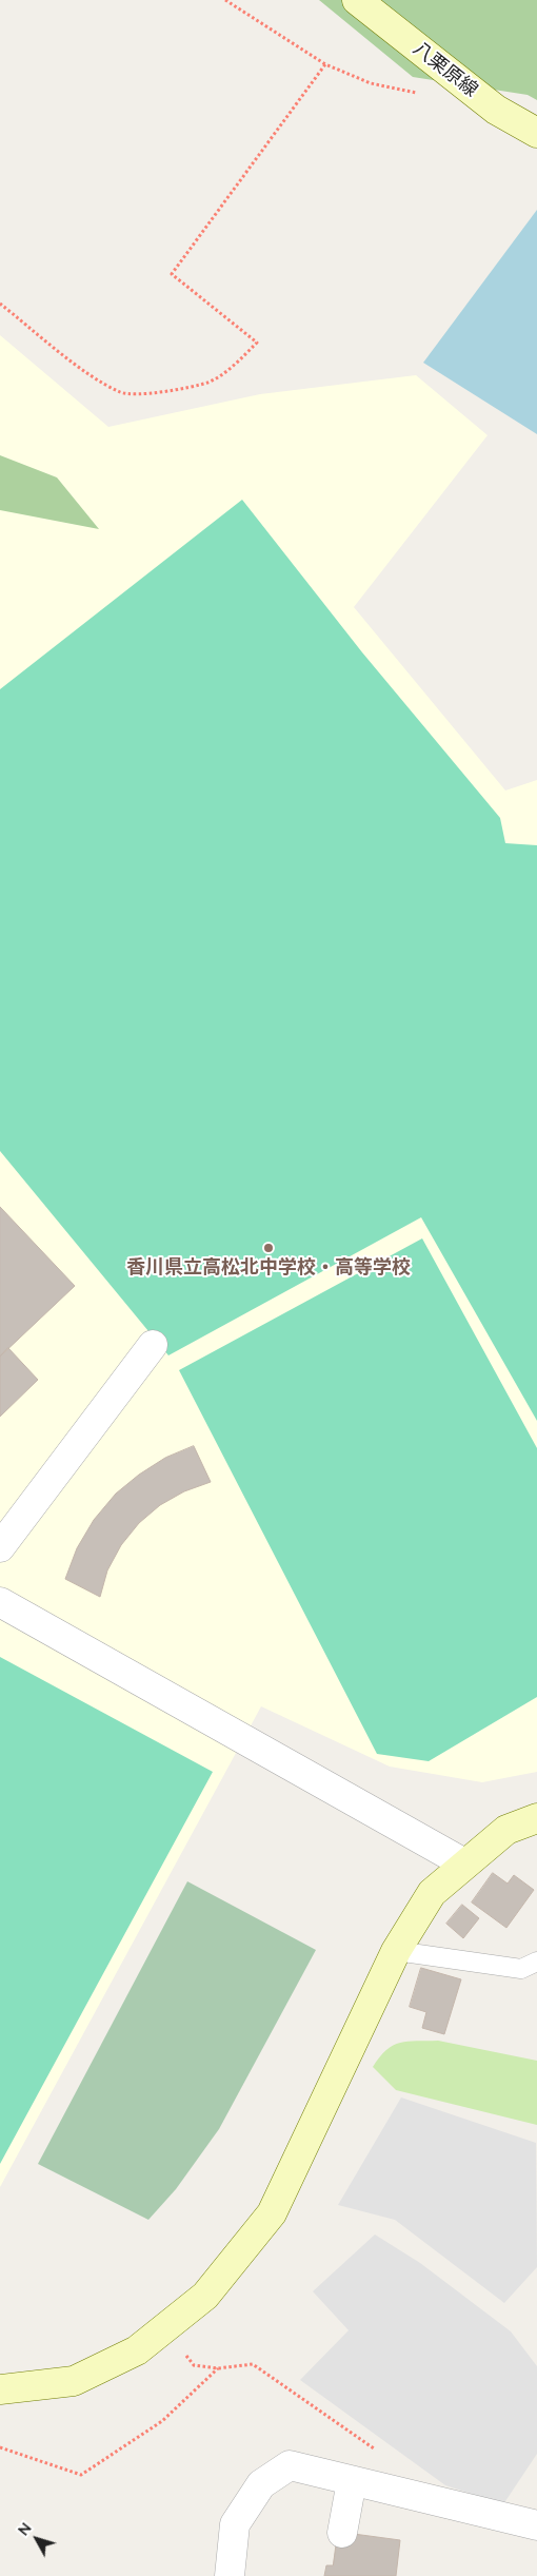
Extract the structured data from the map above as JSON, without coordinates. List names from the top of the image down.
{
  "streets": {
    "street": ["八栗原線"]
  },
  "places": ["香川県立高松北中学校・高等学校"],
  "north": "top left"
}
